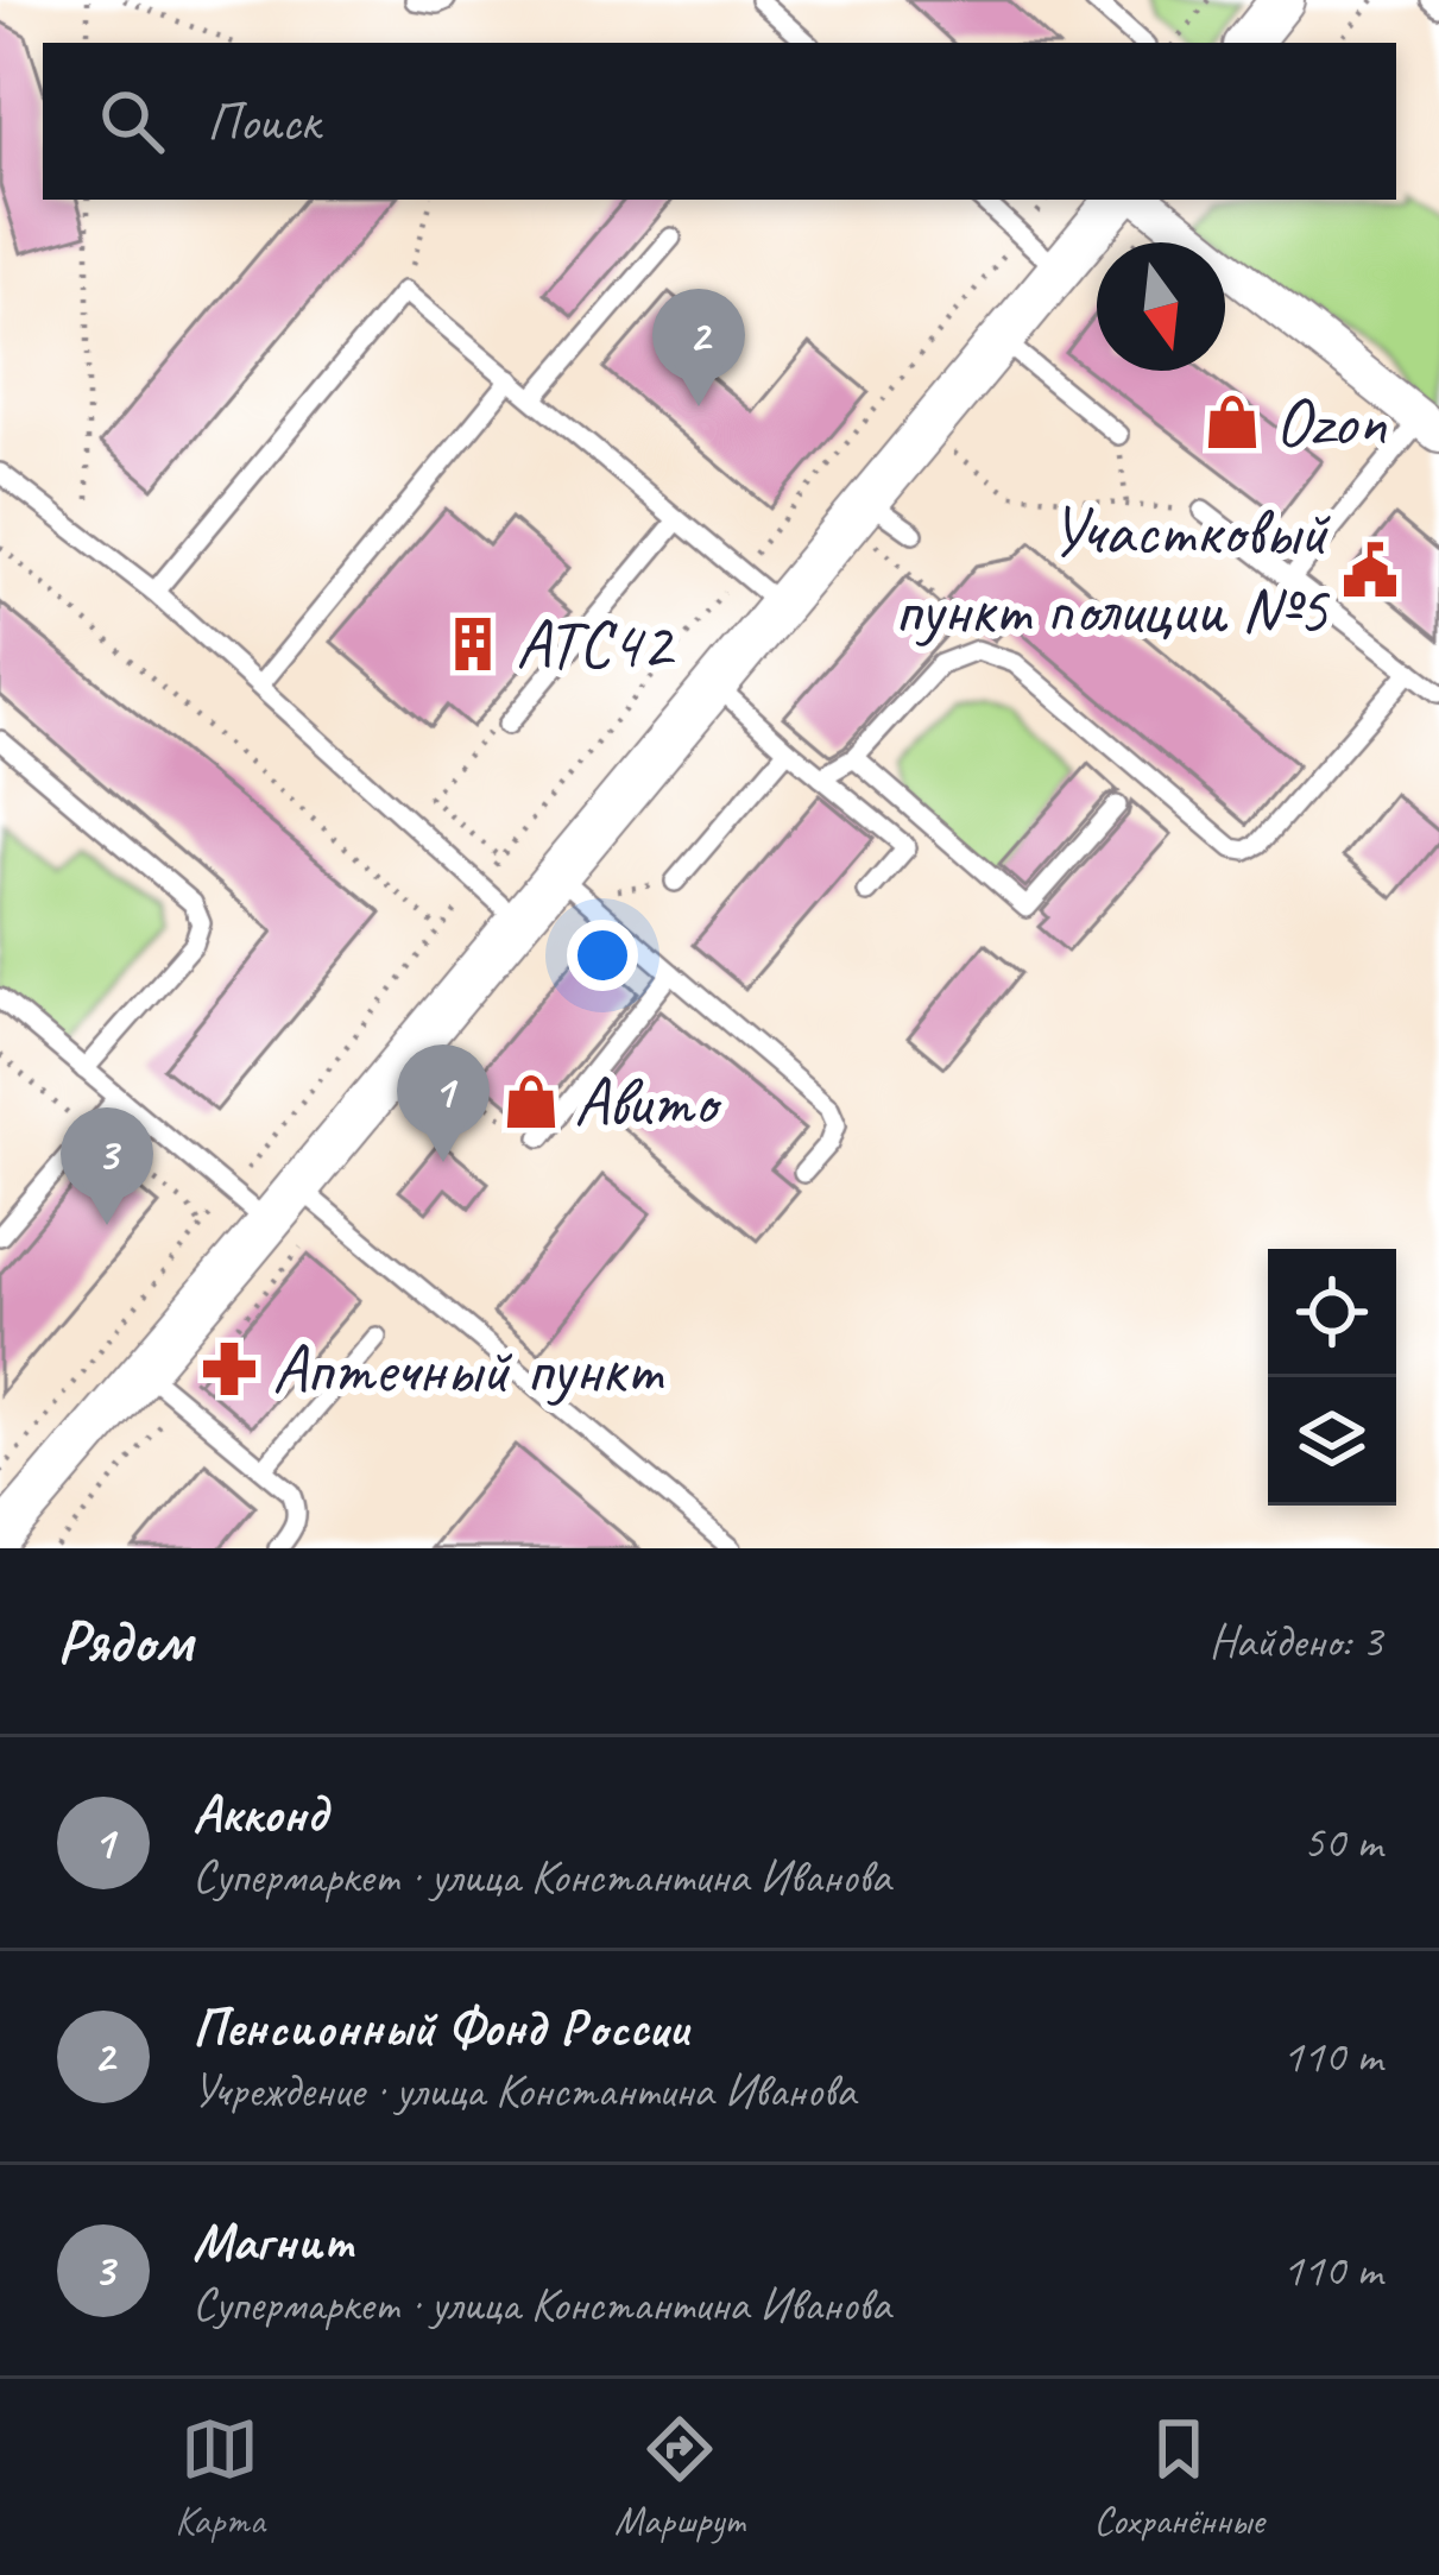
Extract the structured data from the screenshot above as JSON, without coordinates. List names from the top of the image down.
{
  "places": {
    "shop": ["Ozon", "Авито"],
    "public building": ["Участковый пункт полиции №5"],
    "building": ["АТС42"],
    "pharmacy": ["Аптечный пункт"]
  },
  "north": "bottom",
  "page": {
    "search": "Поиск",
    "pins": ["2", "1", "3"],
    "heading": ["Рядом", "Найдено: 3"],
    "list": [
      {
        "mark": "1",
        "name": "Акконд",
        "note": "Супермаркет · улица Константина Иванова",
        "value": "50 m"
      },
      {
        "mark": "2",
        "name": "Пенсионный Фонд России",
        "note": "Учреждение · улица Константина Иванова",
        "value": "110 m"
      },
      {
        "mark": "3",
        "name": "Магнит",
        "note": "Супермаркет · улица Константина Иванова",
        "value": "110 m"
      }
    ],
    "nav": ["Карта", "Маршрут", "Сохранённые"]
  }
}
